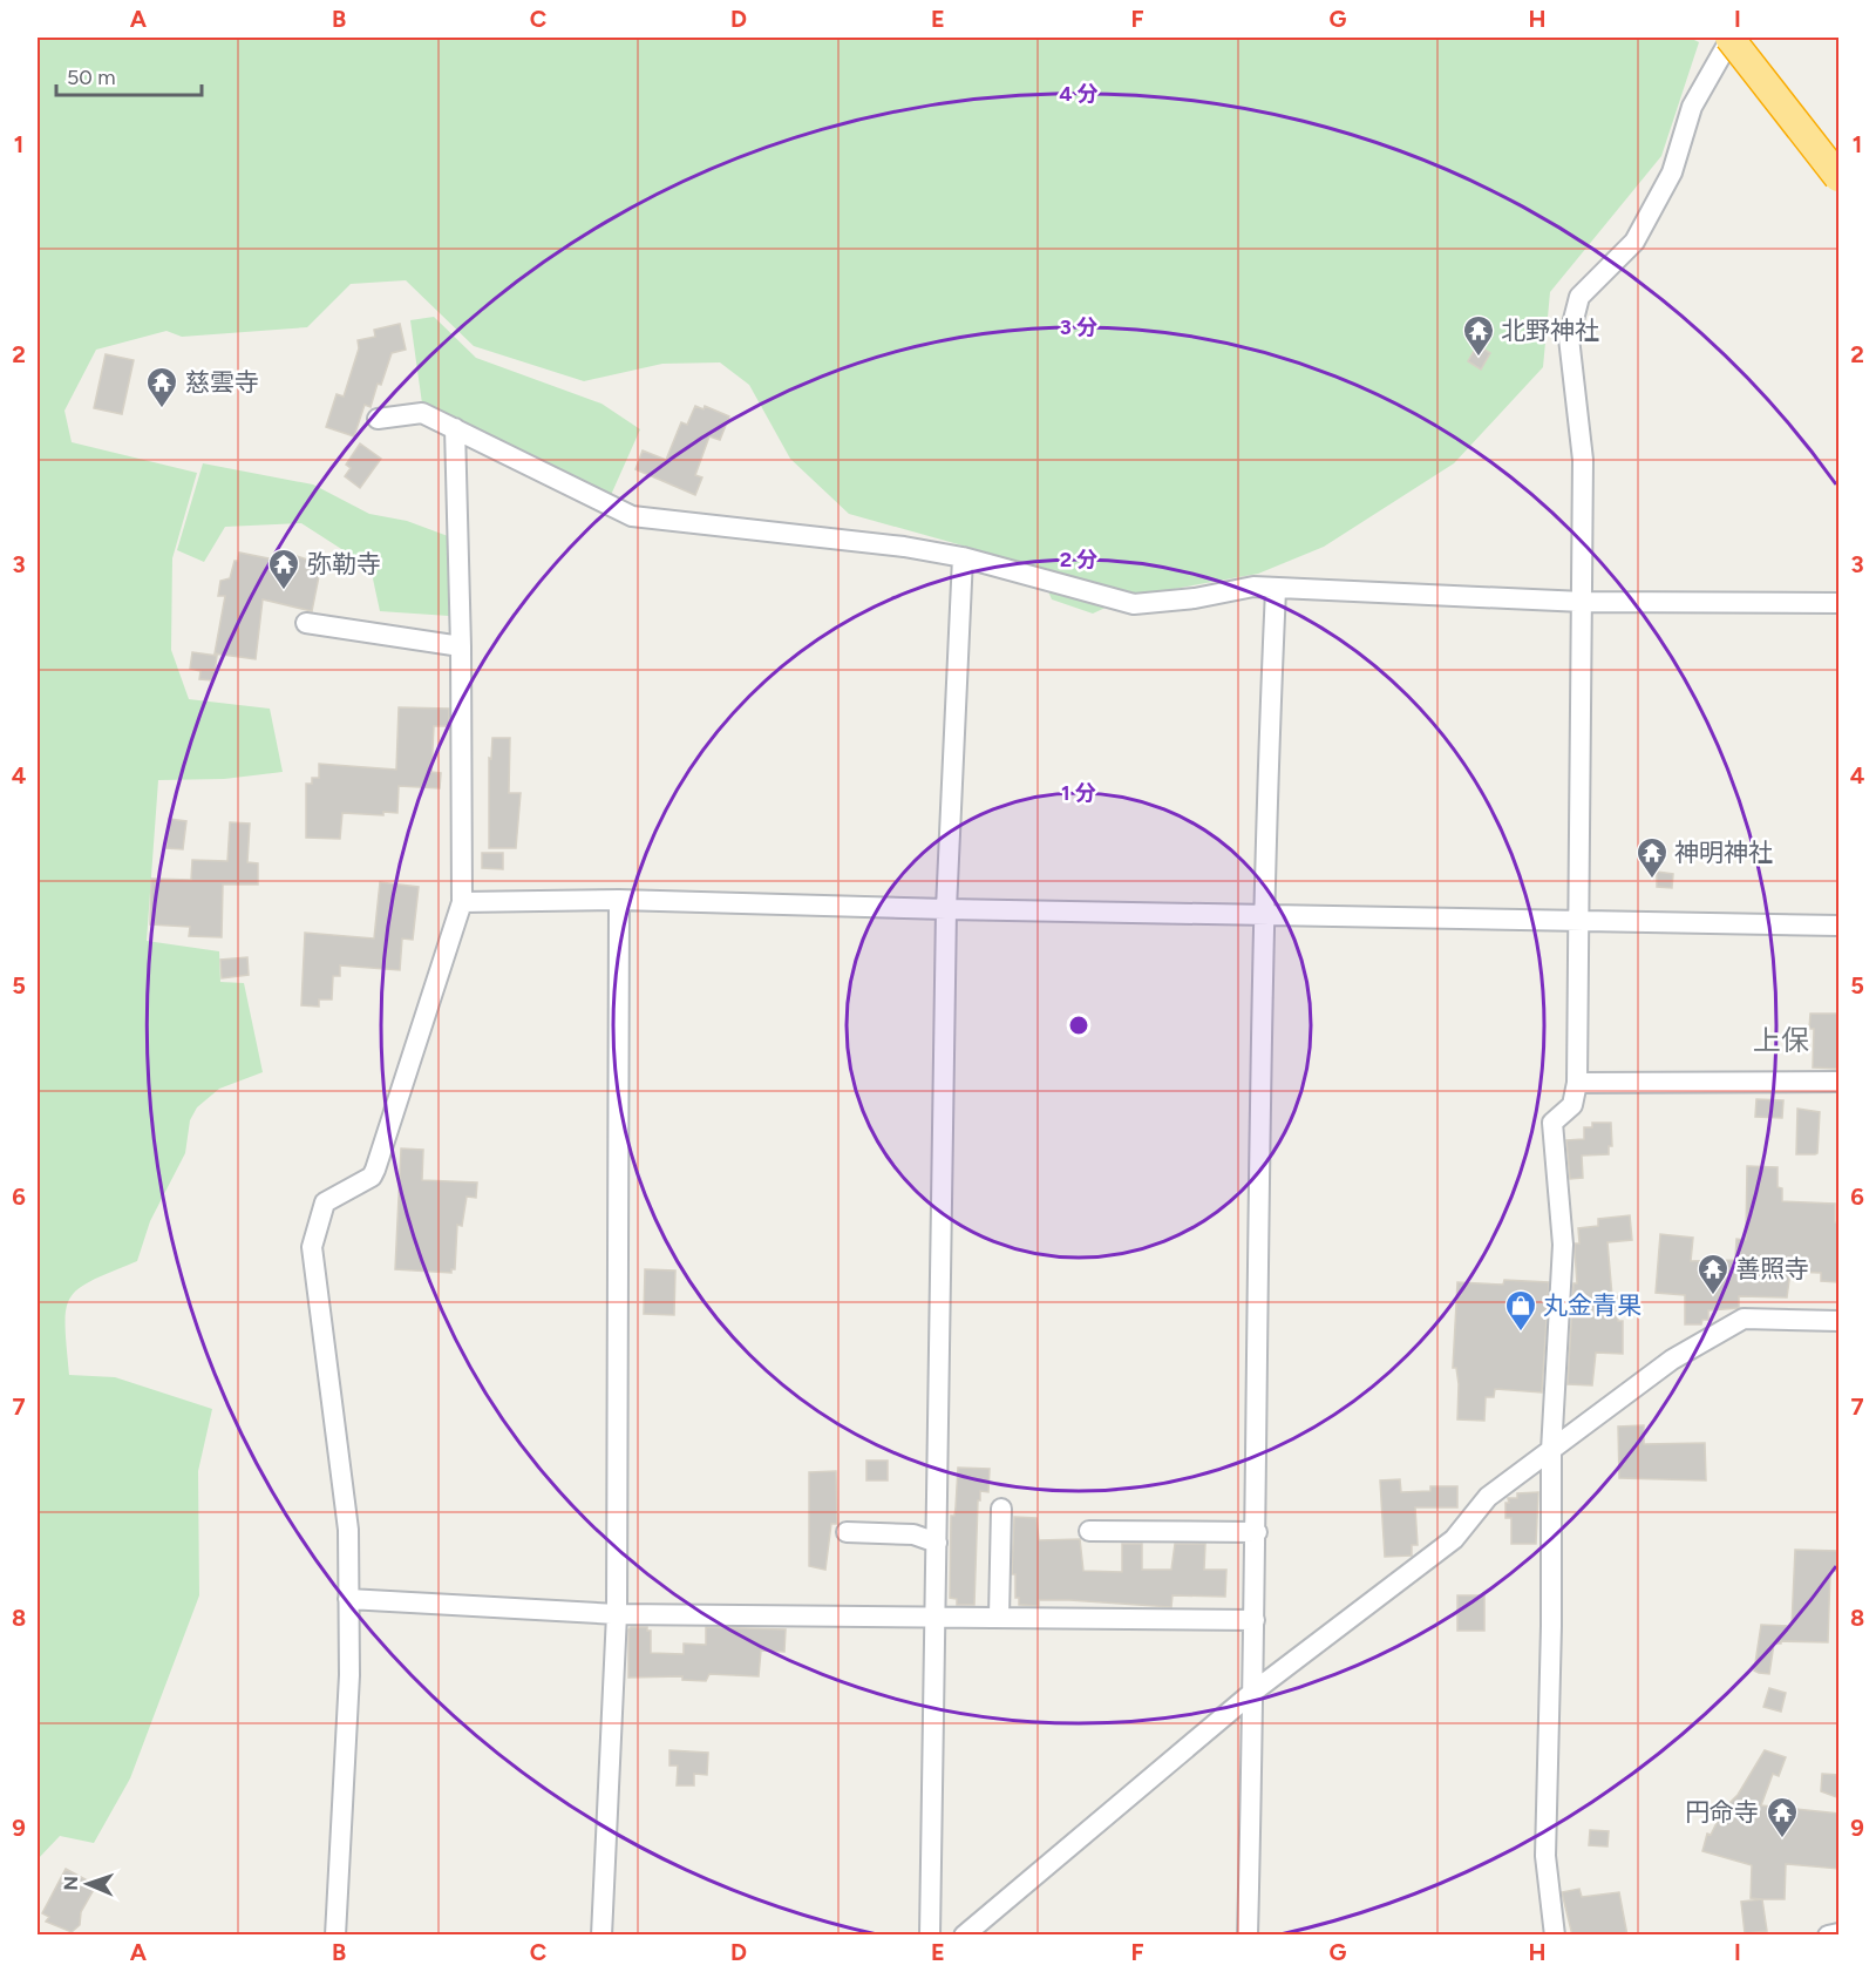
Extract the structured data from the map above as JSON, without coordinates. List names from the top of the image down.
{
  "districts": ["上保"],
  "places": {
    "temple": [
      "北野神社",
      "慈雲寺",
      "弥勒寺",
      "神明神社",
      "善照寺",
      "円命寺"
    ],
    "shop": ["丸金青果"]
  },
  "scale_bar": "50 m",
  "north": "left",
  "grid": {
    "columns": [
      "A",
      "B",
      "C",
      "D",
      "E",
      "F",
      "G",
      "H",
      "I"
    ],
    "rows": [
      "1",
      "2",
      "3",
      "4",
      "5",
      "6",
      "7",
      "8",
      "9"
    ]
  },
  "rings": [
    "4 分",
    "3 分",
    "2 分",
    "1 分"
  ]
}
